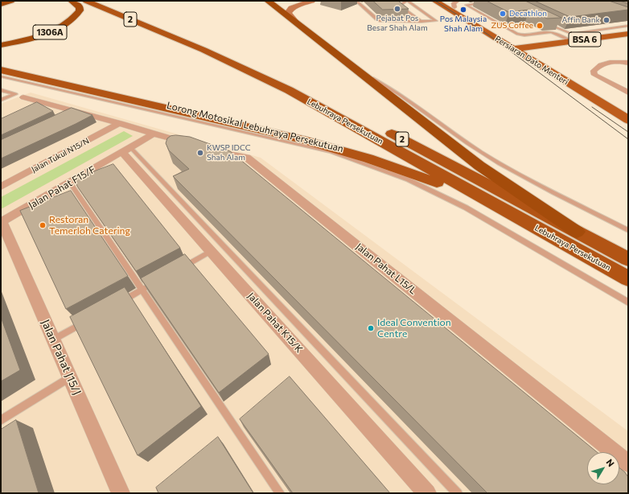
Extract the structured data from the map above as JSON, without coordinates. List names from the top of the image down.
{
  "streets": {
    "highway": ["2", "1306A", "Lebuhraya Persekutuan"],
    "main road": ["BSA 6", "Persiaran Dato Menteri"],
    "street": [
      "Jalan Tukul N15/N",
      "Jalan Pahat F15/F",
      "Jalan Pahat L15/L",
      "Jalan Pahat K15/K",
      "Jalan Pahat J15/J"
    ],
    "lane": ["Lorong Motosikal Lebuhraya Persekutuan"]
  },
  "crossings": [
    ["BSA 6", "Persiaran Dato Menteri"],
    ["Jalan Tukul N15/N", "Jalan Pahat L15/L"],
    ["Jalan Pahat F15/F", "Jalan Pahat K15/K"],
    ["Jalan Pahat F15/F", "Jalan Pahat J15/J"]
  ],
  "places": [
    "Pejabat Pos Besar Shah Alam",
    "Pos Malaysia Shah Alam",
    "Decathlon",
    "Affin Bank",
    "ZUS Coffee",
    "KWSP IDCC Shah Alam",
    "Restoran Temerloh Catering",
    "Ideal Convention Centre"
  ],
  "north": "top right"
}
